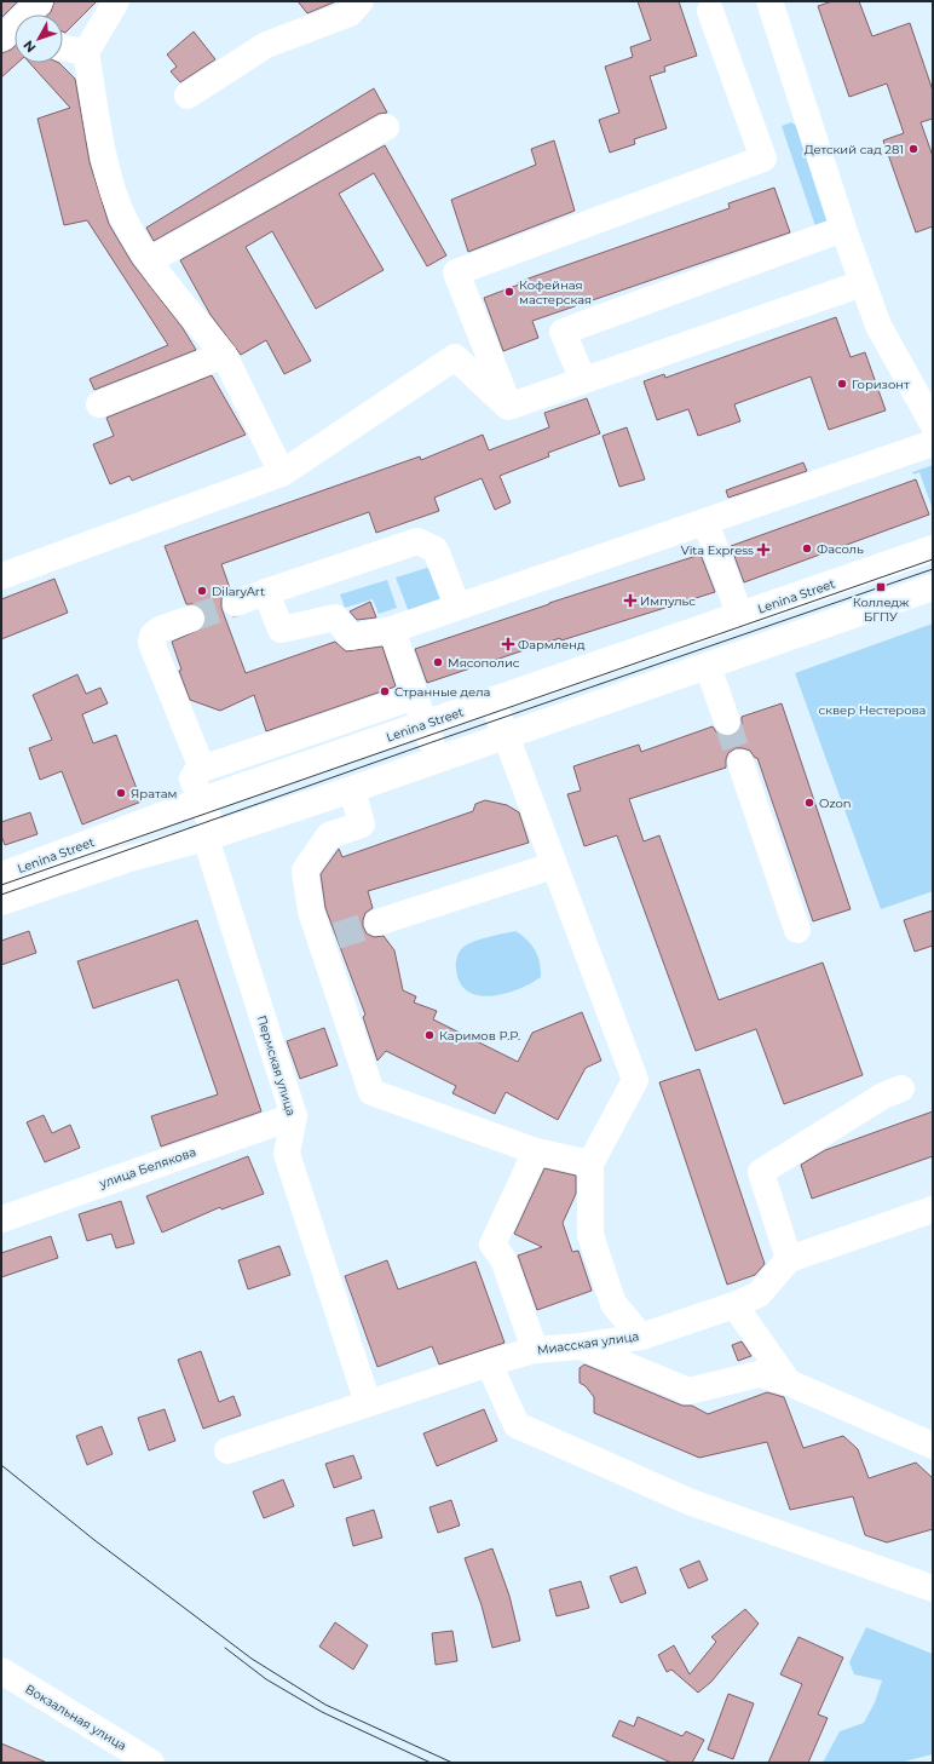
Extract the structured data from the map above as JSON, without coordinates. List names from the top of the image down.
{
  "streets": {
    "street": [
      "Lenina Street",
      "Пермская улица",
      "улица Белякова",
      "Миасская улица",
      "Вокзальная улица"
    ]
  },
  "crossings": [
    ["Lenina Street", "Пермская улица"],
    ["Пермская улица", "улица Белякова"],
    ["Пермская улица", "Миасская улица"]
  ],
  "parks": ["сквер Нестерова"],
  "places": {
    "other": [
      "Детский сад 281",
      "Кофейная мастерская",
      "Горизонт",
      "Фасоль",
      "DilaryArt",
      "Мясополис",
      "Странные дела",
      "Яратам",
      "Ozon",
      "Каримов Р.Р."
    ],
    "health": ["Vita Express", "Импульс", "Фармленд"],
    "transit": ["Колледж БГПУ"]
  },
  "north": "bottom left"
}
